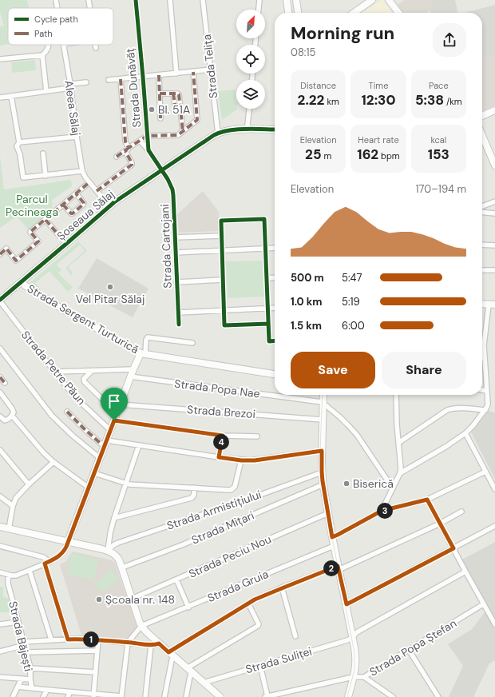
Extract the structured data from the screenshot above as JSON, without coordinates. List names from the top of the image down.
{
  "streets": {
    "street": [
      "Strada Telița",
      "Strada Dunăvăț",
      "Aleea Sălaj",
      "Șoseaua Sălaj",
      "Strada Cartojani",
      "Strada Sergent Turturică",
      "Strada Petre Păun",
      "Strada Popa Nae",
      "Strada Brezoi",
      "Strada Armistițiului",
      "Strada Mițari",
      "Strada Peciu Nou",
      "Strada Gruia",
      "Strada Băjești",
      "Strada Popa Ștefan",
      "Strada Suliței"
    ]
  },
  "crossings": [
    ["Strada Telița", "Șoseaua Sălaj"],
    ["Strada Dunăvăț", "Șoseaua Sălaj"],
    ["Strada Dunăvăț", "Strada Cartojani"],
    ["Aleea Sălaj", "Șoseaua Sălaj"],
    ["Șoseaua Sălaj", "Strada Cartojani"],
    ["Șoseaua Sălaj", "Strada Sergent Turturică"],
    ["Șoseaua Sălaj", "Strada Petre Păun"]
  ],
  "parks": ["Parcul Pecineaga"],
  "places": [
    "Bl. 51A",
    "Vel Pitar Sălaj",
    "Biserică",
    "Școala nr. 148"
  ],
  "legend": ["Cycle path", "Path"],
  "north": "top right",
  "page": {
    "heading": ["Morning run", "08:15"],
    "stats": [
      ["Distance", "2.22 km"],
      ["Time", "12:30"],
      ["Pace", "5:38 /km"],
      ["Elevation", "25 m"],
      ["Heart rate", "162 bpm"],
      ["kcal", "153"]
    ],
    "chart": ["Elevation", "170–194 m"],
    "list": [
      {
        "name": "500 m",
        "note": "5:47"
      },
      {
        "name": "1.0 km",
        "note": "5:19"
      },
      {
        "name": "1.5 km",
        "note": "6:00"
      }
    ],
    "buttons": ["Save", "Share"],
    "pins": [
      "4",
      "3",
      "2",
      "1"
    ]
  }
}
